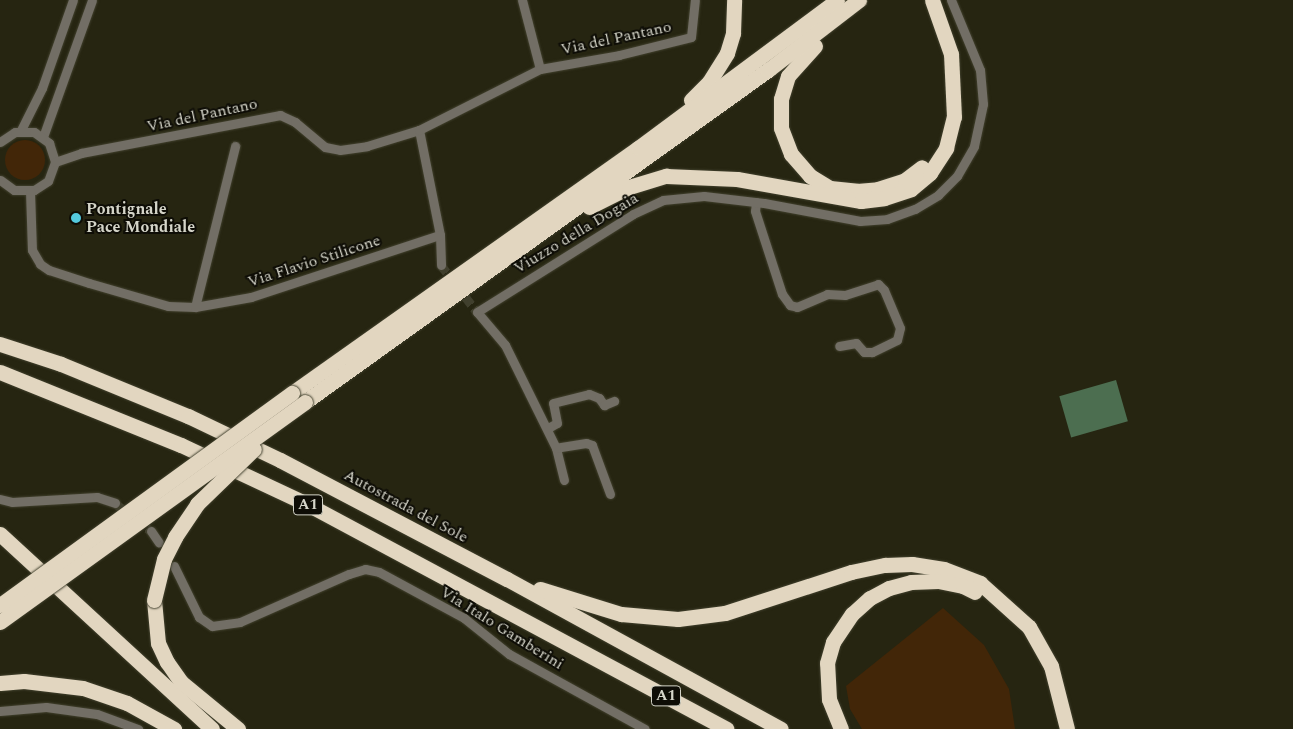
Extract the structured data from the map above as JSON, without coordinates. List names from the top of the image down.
{
  "streets": {
    "highway": ["A1", "Autostrada del Sole"],
    "street": [
      "Via del Pantano",
      "Viuzzo della Dogaia",
      "Via Flavio Stilicone",
      "Via Italo Gamberini"
    ]
  },
  "places": ["Pontignale Pace Mondiale"]
}
